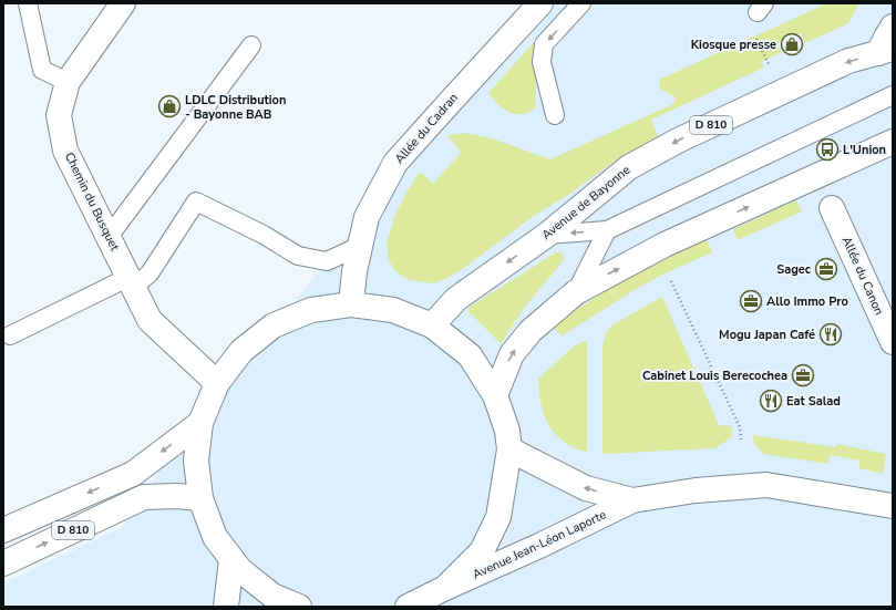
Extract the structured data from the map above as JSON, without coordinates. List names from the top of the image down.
{
  "streets": {
    "main road": [
      "D 810",
      "Allée du Cadran",
      "Chemin du Busquet",
      "Avenue de Bayonne",
      "Allée du Canon",
      "Avenue Jean-Léon Laporte"
    ]
  },
  "places": {
    "shop": ["Kiosque presse", "LDLC Distribution - Bayonne BAB"],
    "bus stop": ["L'Union"],
    "office": ["Sagec", "Allo Immo Pro", "Cabinet Louis Berecochea"],
    "restaurant": ["Mogu Japan Café", "Eat Salad"]
  }
}
